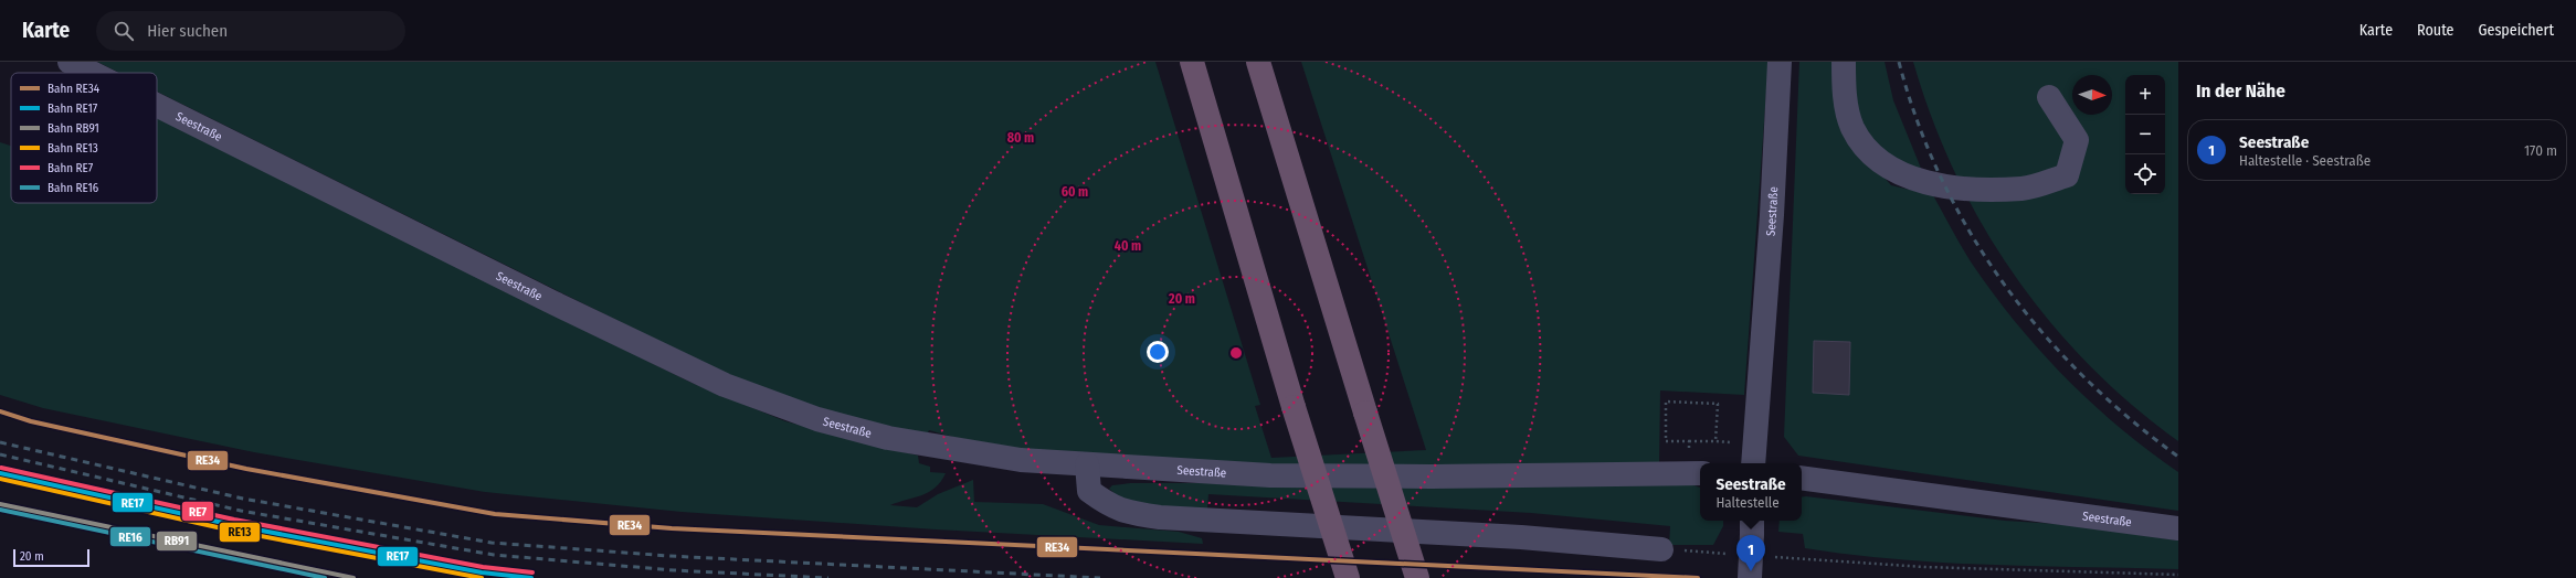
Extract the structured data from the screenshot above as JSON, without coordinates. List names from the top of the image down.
{
  "streets": {
    "street": ["Seestraße"]
  },
  "lines": [
    "rail line RE34",
    "rail line RE7",
    "rail line RE17",
    "rail line RE13",
    "rail line RB91",
    "rail line RE16"
  ],
  "legend": [
    "Bahn RE34",
    "Bahn RE17",
    "Bahn RB91",
    "Bahn RE13",
    "Bahn RE7",
    "Bahn RE16"
  ],
  "scale_bar": "20 m",
  "north": "right",
  "page": {
    "header": "Karte",
    "search": "Hier suchen",
    "nav": ["Karte", "Route", "Gespeichert"],
    "heading": "In der Nähe",
    "map_buttons": ["+", "−"],
    "list": [
      {
        "mark": "1",
        "name": "Seestraße",
        "note": "Haltestelle · Seestraße",
        "value": "170 m"
      }
    ],
    "popup": ["Seestraße", "Haltestelle"],
    "pins": "1",
    "scale": "20 m"
  },
  "rings": [
    "80 m",
    "60 m",
    "40 m",
    "20 m"
  ]
}
